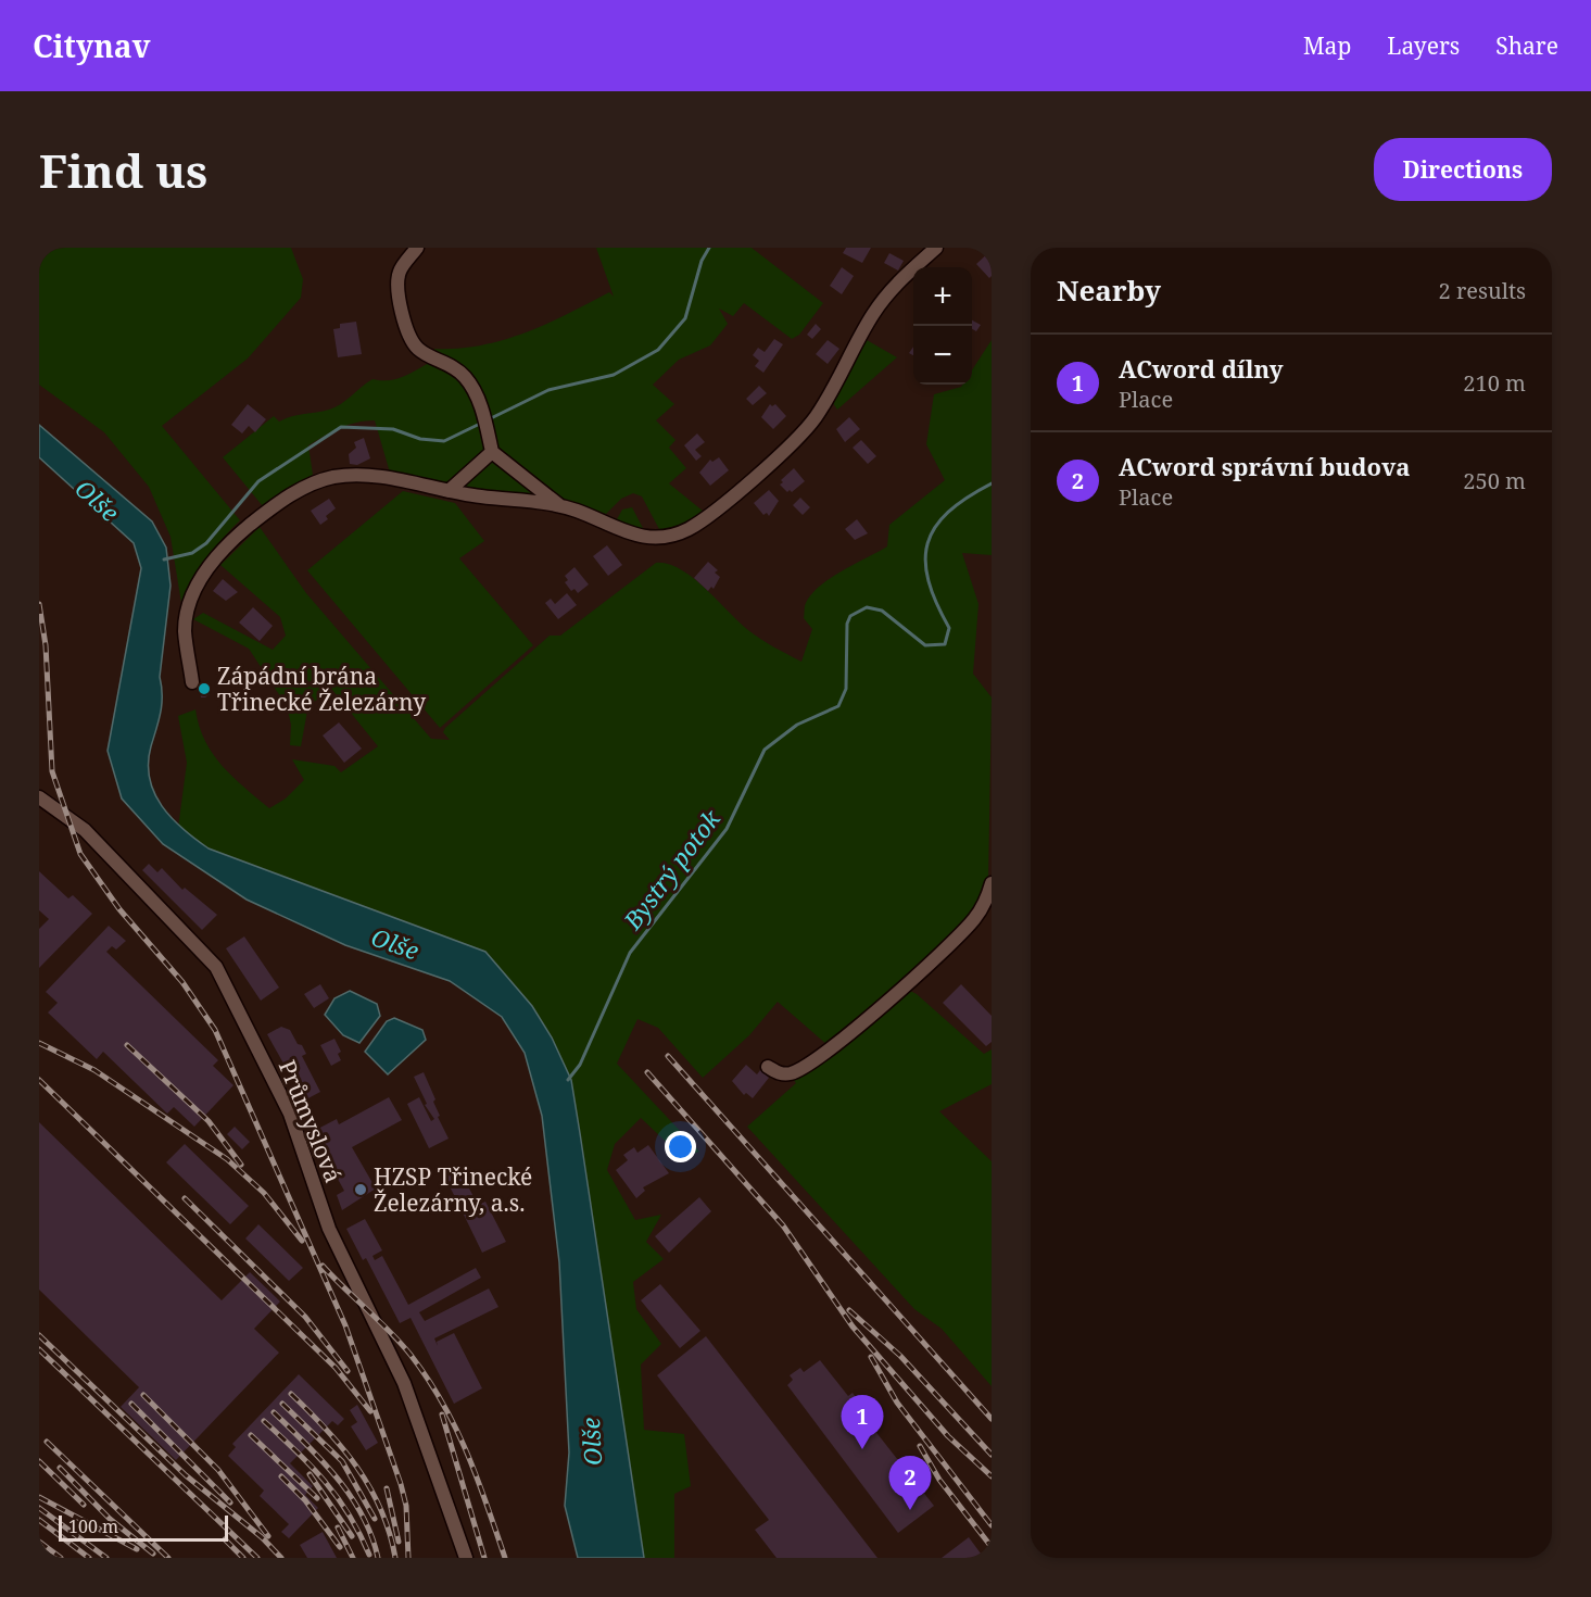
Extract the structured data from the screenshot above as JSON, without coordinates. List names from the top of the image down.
{
  "streets": {
    "street": ["Průmyslová"]
  },
  "water": ["Olše", "Bystrý potok"],
  "places": ["Zápádní brána Třinecké Železárny", "HZSP Třinecké Železárny, a.s."],
  "scale_bar": "100 m",
  "page": {
    "header": "Citynav",
    "nav": ["Map", "Layers", "Share"],
    "buttons": "Directions",
    "title": "Find us",
    "heading": ["Nearby", "2 results"],
    "map_buttons": ["+", "−"],
    "list": [
      {
        "mark": "1",
        "name": "ACword dílny",
        "note": "Place",
        "value": "210 m"
      },
      {
        "mark": "2",
        "name": "ACword správní budova",
        "note": "Place",
        "value": "250 m"
      }
    ],
    "pins": ["1", "2"],
    "scale": "100 m"
  }
}
